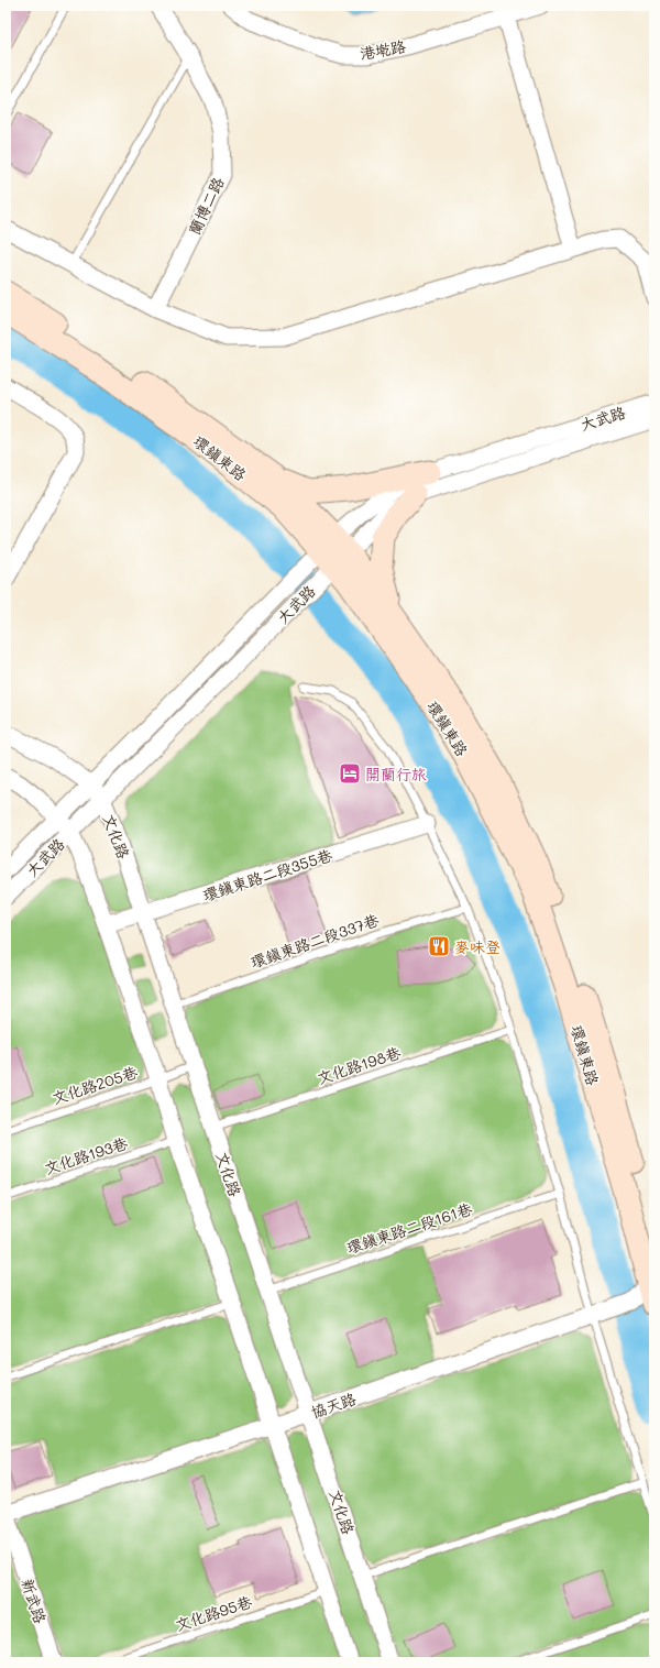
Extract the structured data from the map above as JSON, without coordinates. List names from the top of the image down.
{
  "streets": {
    "street": [
      "港墘路",
      "蘭博二路",
      "大武路",
      "環鎮東路",
      "文化路",
      "環鎮東路二段355巷",
      "協天路",
      "新武路"
    ],
    "lane": [
      "環鎮東路二段337巷",
      "文化路198巷",
      "文化路205巷",
      "文化路193巷",
      "環鎮東路二段161巷",
      "文化路95巷"
    ]
  },
  "crossings": [
    ["大武路", "環鎮東路"],
    ["大武路", "文化路"],
    ["環鎮東路", "協天路"],
    ["文化路", "環鎮東路二段355巷"],
    ["文化路", "環鎮東路二段337巷"],
    ["文化路", "文化路198巷"],
    ["文化路", "文化路205巷"],
    ["文化路", "環鎮東路二段161巷"],
    ["文化路", "協天路"],
    ["協天路", "新武路"]
  ],
  "places": {
    "hotel": ["開蘭行旅"],
    "restaurant": ["麥味登"]
  }
}
